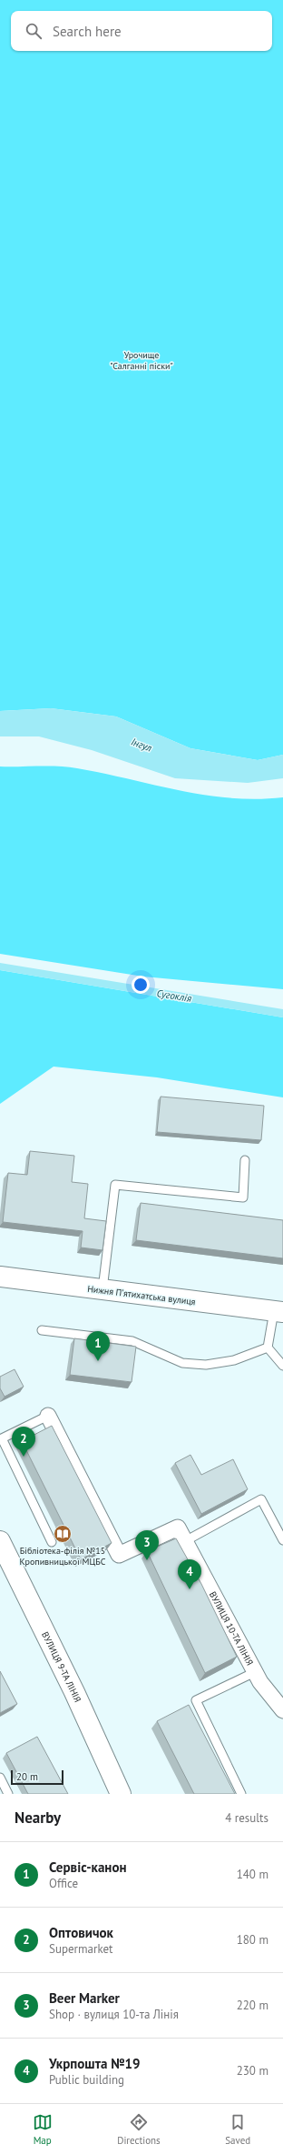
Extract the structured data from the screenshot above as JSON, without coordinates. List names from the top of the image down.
{
  "streets": {
    "street": ["Нижня Пʼятихатська вулиця", "ВУЛИЦЯ 10-ТА ЛІНІЯ", "ВУЛИЦЯ 9-ТА ЛІНІЯ"]
  },
  "water": ["Інгул", "Сугоклія"],
  "parks": ["Урочище \"Салганні піски\""],
  "places": {
    "library": ["Бібліотека-філія №15 Кропивницької МЦБС"]
  },
  "scale_bar": "20 m",
  "page": {
    "search": "Search here",
    "pins": [
      "1",
      "2",
      "3",
      "4"
    ],
    "scale": "20 m",
    "heading": ["Nearby", "4 results"],
    "list": [
      {
        "mark": "1",
        "name": "Сервіс-канон",
        "note": "Office",
        "value": "140 m"
      },
      {
        "mark": "2",
        "name": "Оптовичок",
        "note": "Supermarket",
        "value": "180 m"
      },
      {
        "mark": "3",
        "name": "Beer Marker",
        "note": "Shop · вулиця 10-та Лінія",
        "value": "220 m"
      },
      {
        "mark": "4",
        "name": "Укрпошта №19",
        "note": "Public building",
        "value": "230 m"
      }
    ],
    "nav": ["Map", "Directions", "Saved"]
  }
}
